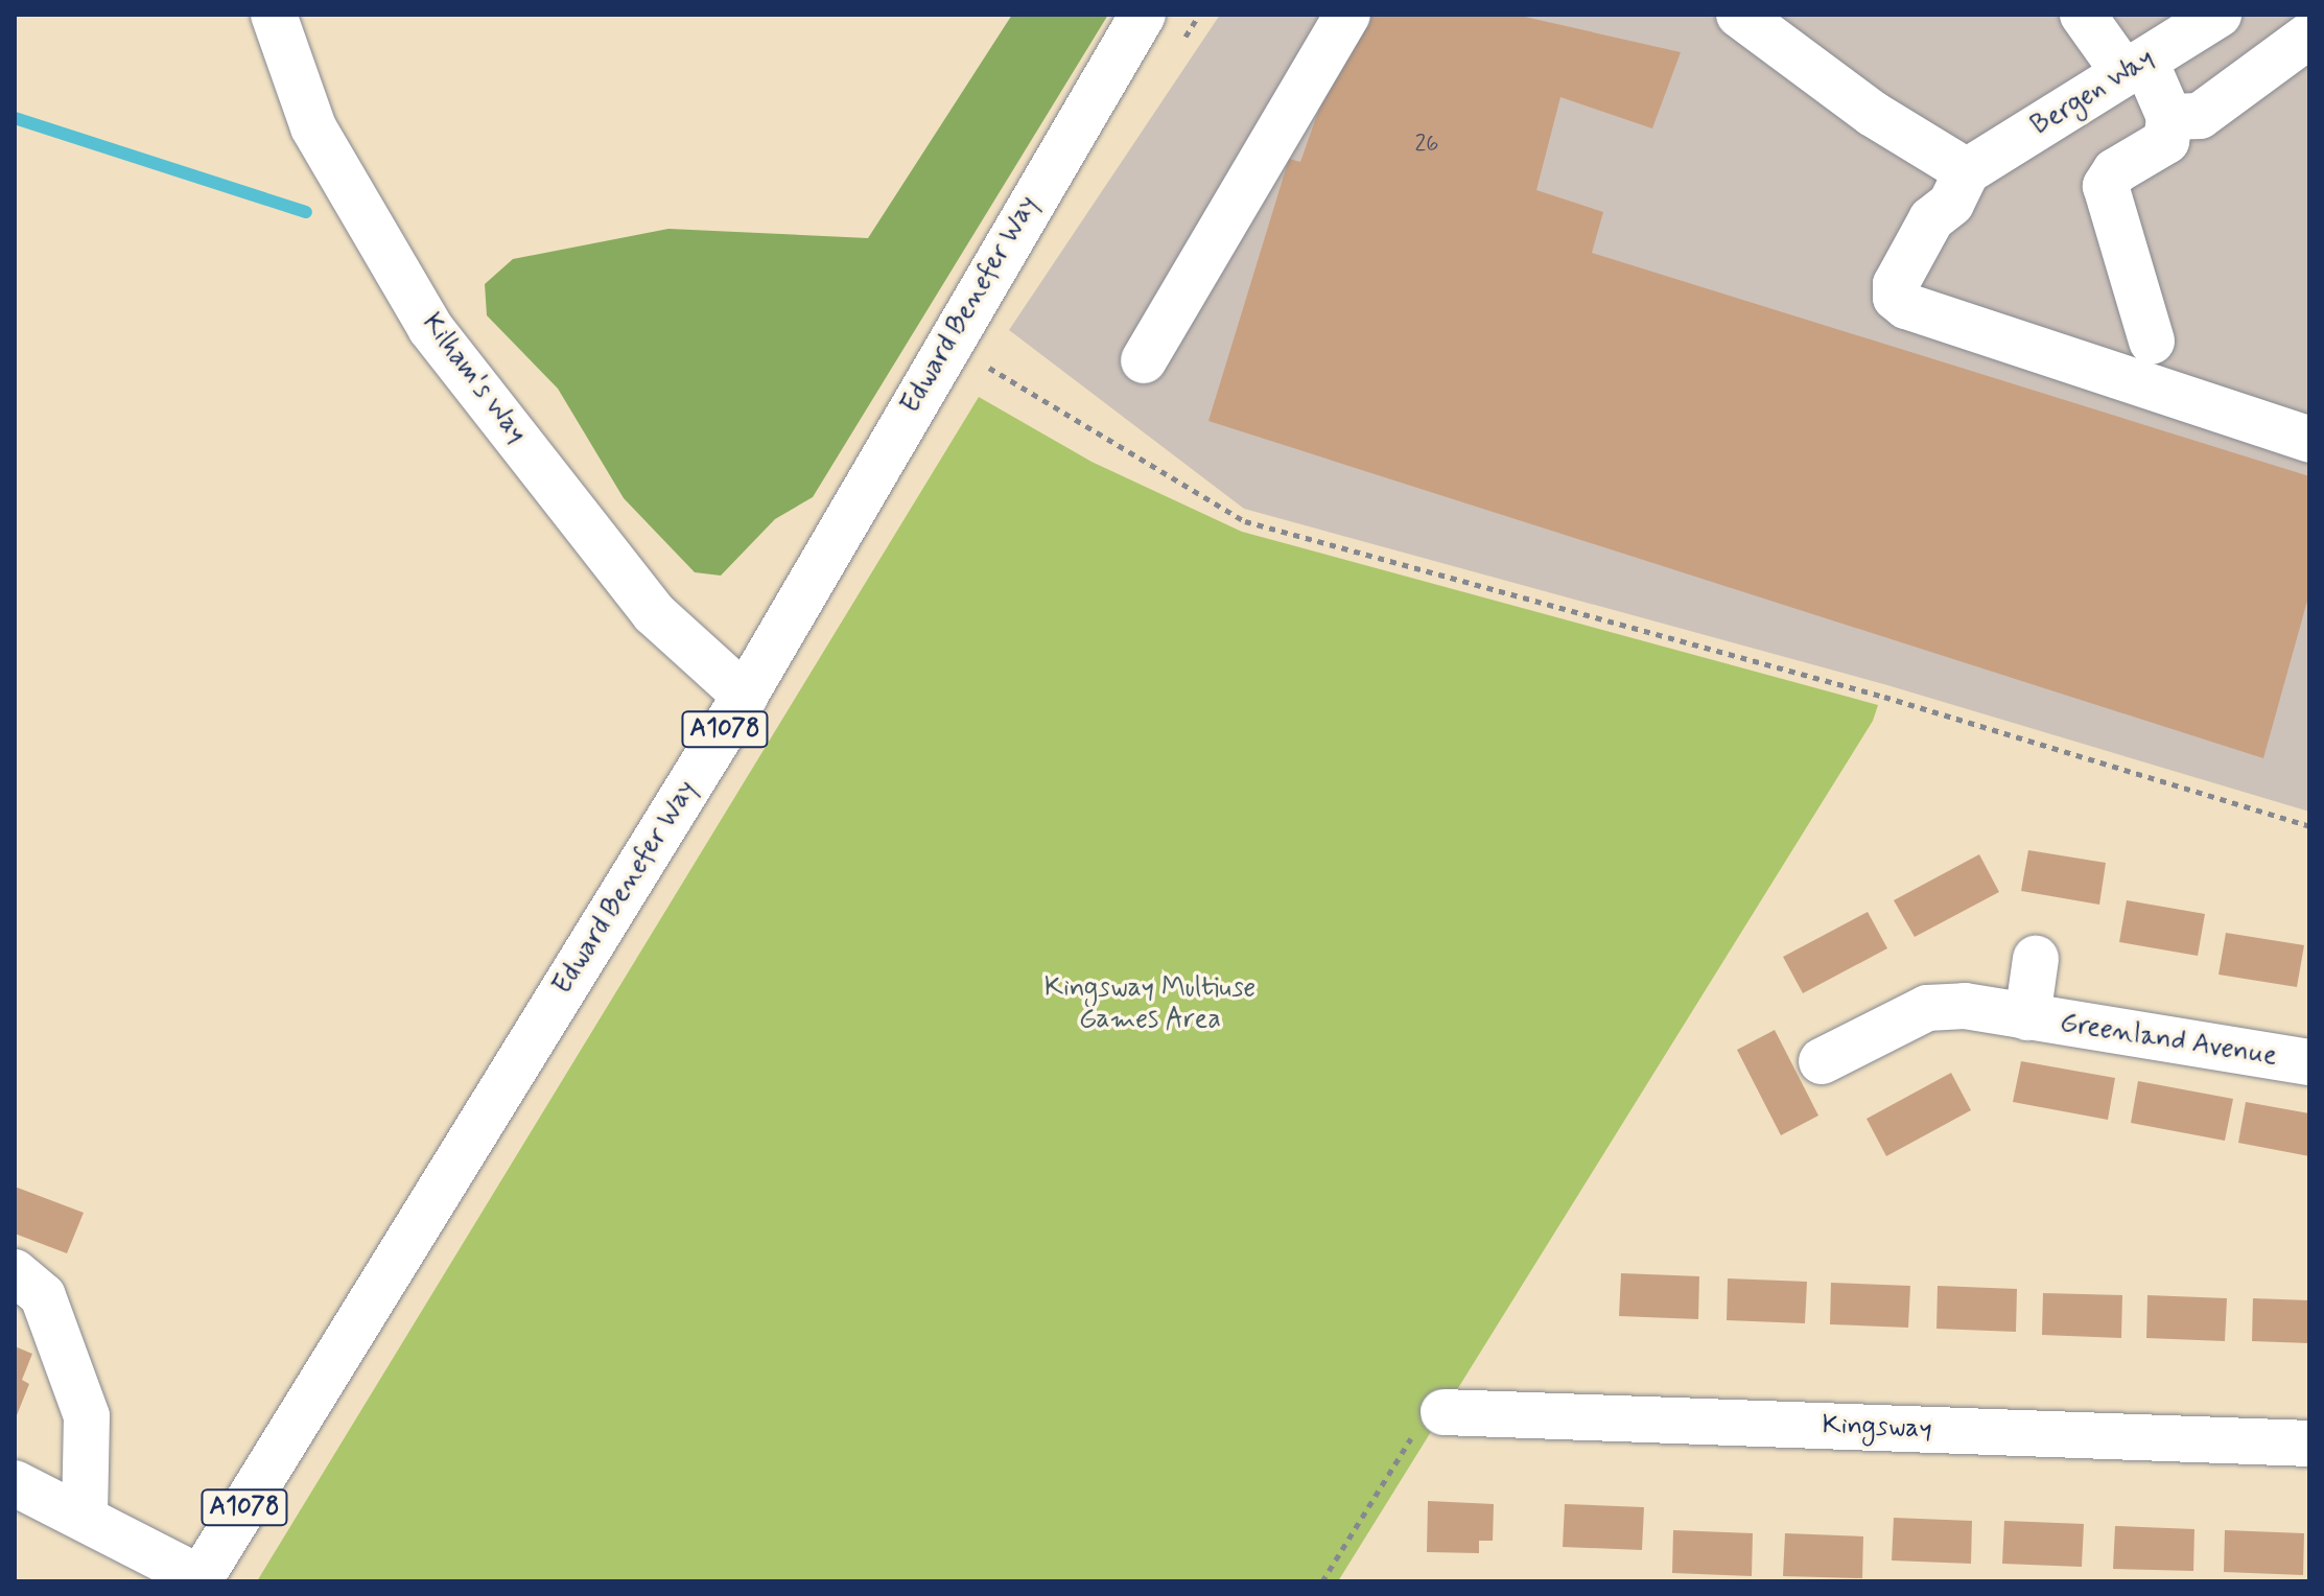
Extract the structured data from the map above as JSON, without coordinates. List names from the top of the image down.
{
  "streets": {
    "main road": [
      "Bergen Way",
      "Edward Benefer Way",
      "Kilham's Way",
      "A1078",
      "Greenland Avenue",
      "Kingsway"
    ]
  },
  "crossings": [
    ["Edward Benefer Way", "Kilham's Way"]
  ],
  "parks": ["Kingsway Multiuse Games Area"],
  "house_numbers": ["26"]
}
